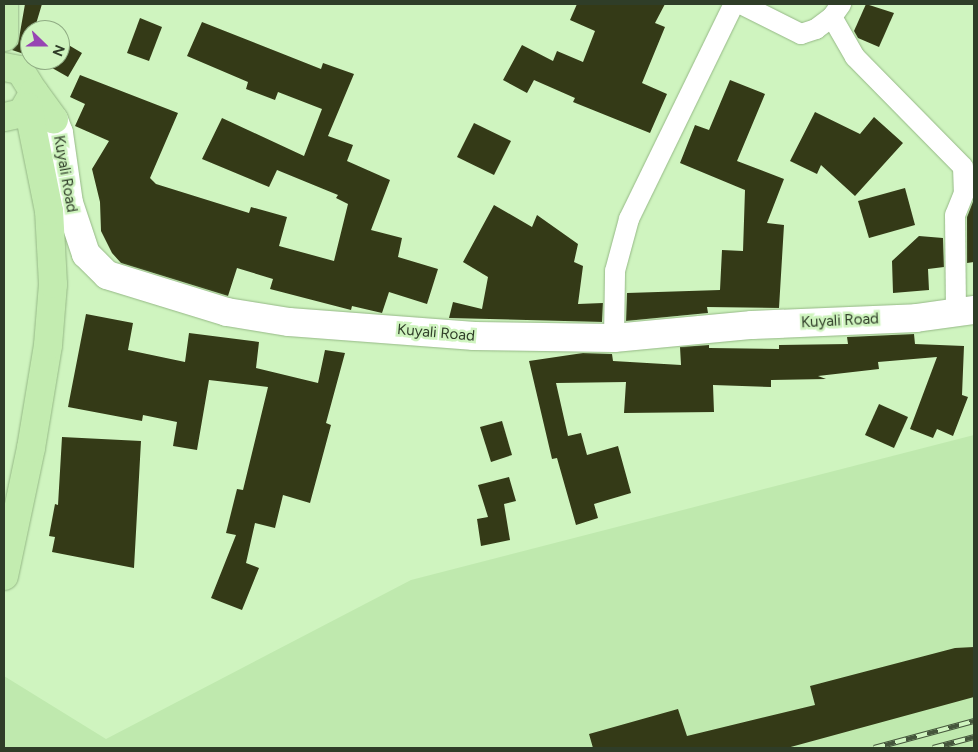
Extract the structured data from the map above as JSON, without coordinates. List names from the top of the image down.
{
  "streets": {
    "main road": ["Kuyali Road"]
  },
  "north": "right"
}
